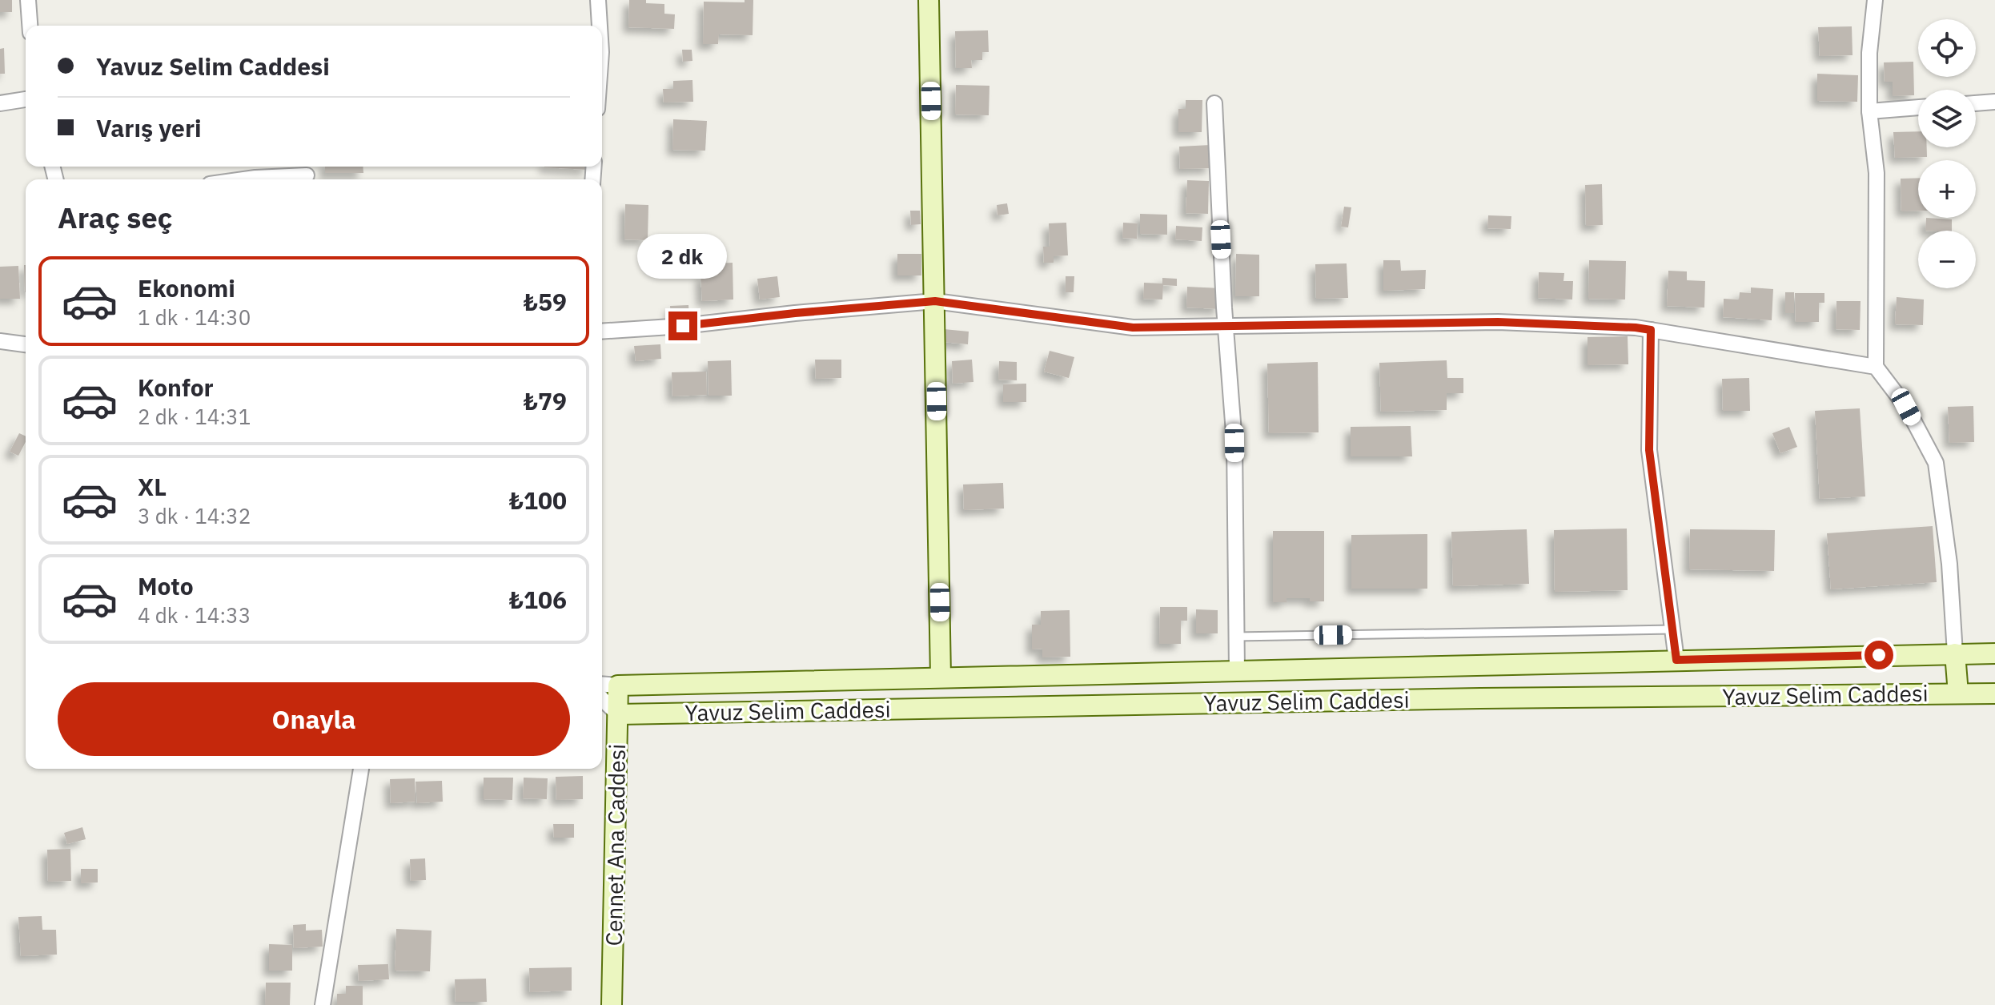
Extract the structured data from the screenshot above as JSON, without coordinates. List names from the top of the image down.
{
  "streets": {
    "street": ["Yavuz Selim Caddesi", "Cennet Ana Caddesi"]
  },
  "crossings": [
    ["Yavuz Selim Caddesi", "Cennet Ana Caddesi"]
  ],
  "page": {
    "map_buttons": ["+", "−"],
    "banner": ["Yavuz Selim Caddesi", "Varış yeri"],
    "heading": "Araç seç",
    "bubble": "2 dk",
    "list": [
      {
        "name": "Ekonomi",
        "note": "1 dk · 14:30",
        "value": "₺59"
      },
      {
        "name": "Konfor",
        "note": "2 dk · 14:31",
        "value": "₺79"
      },
      {
        "name": "XL",
        "note": "3 dk · 14:32",
        "value": "₺100"
      },
      {
        "name": "Moto",
        "note": "4 dk · 14:33",
        "value": "₺106"
      }
    ],
    "buttons": "Onayla"
  }
}
